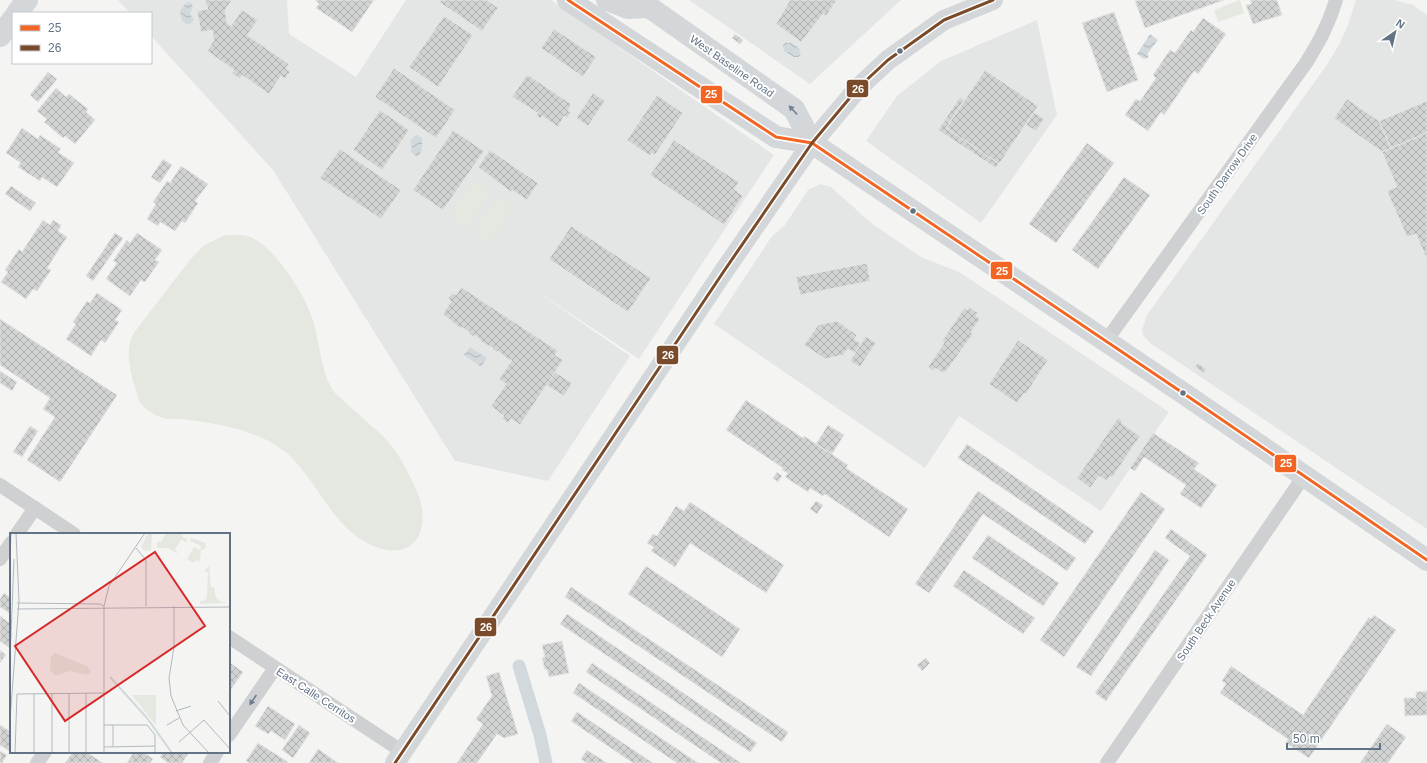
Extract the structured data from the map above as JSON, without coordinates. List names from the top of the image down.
{
  "streets": {
    "main road": ["West Baseline Road"],
    "street": ["South Darrow Drive", "South Beck Avenue", "East Calle Cerritos"]
  },
  "crossings": [
    ["West Baseline Road", "South Darrow Drive"],
    ["West Baseline Road", "South Beck Avenue"]
  ],
  "lines": ["transit line 25", "transit line 26"],
  "legend": ["25", "26"],
  "scale_bar": "50 m",
  "north": "top right"
}
